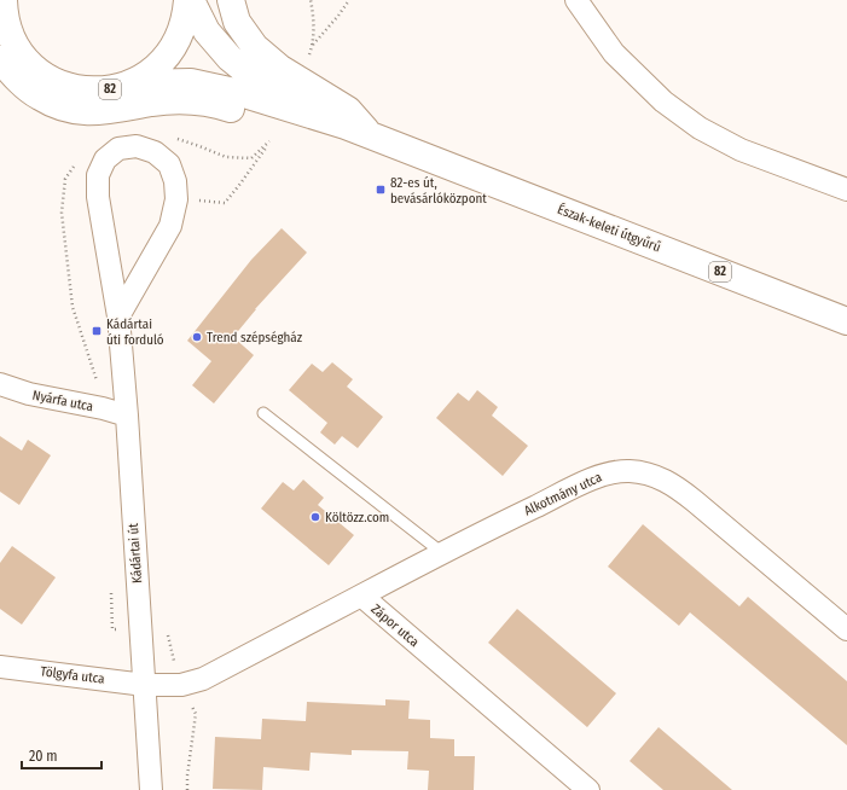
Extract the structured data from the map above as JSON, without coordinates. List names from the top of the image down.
{
  "streets": {
    "main road": ["82", "Észak-keleti útgyűrű"],
    "street": [
      "Nyárfa utca",
      "Alkotmány utca",
      "Kádártai út",
      "Zápor utca",
      "Tölgyfa utca"
    ]
  },
  "crossings": [
    ["82", "Észak-keleti útgyűrű"],
    ["Nyárfa utca", "Kádártai út"],
    ["Alkotmány utca", "Zápor utca"],
    ["Kádártai út", "Zápor utca"],
    ["Kádártai út", "Tölgyfa utca"],
    ["Zápor utca", "Tölgyfa utca"]
  ],
  "places": {
    "transit": ["82-es út, bevásárlóközpont", "Kádártai úti forduló"],
    "other": ["Trend szépségház", "Költözz.com"]
  },
  "scale_bar": "20 m"
}
